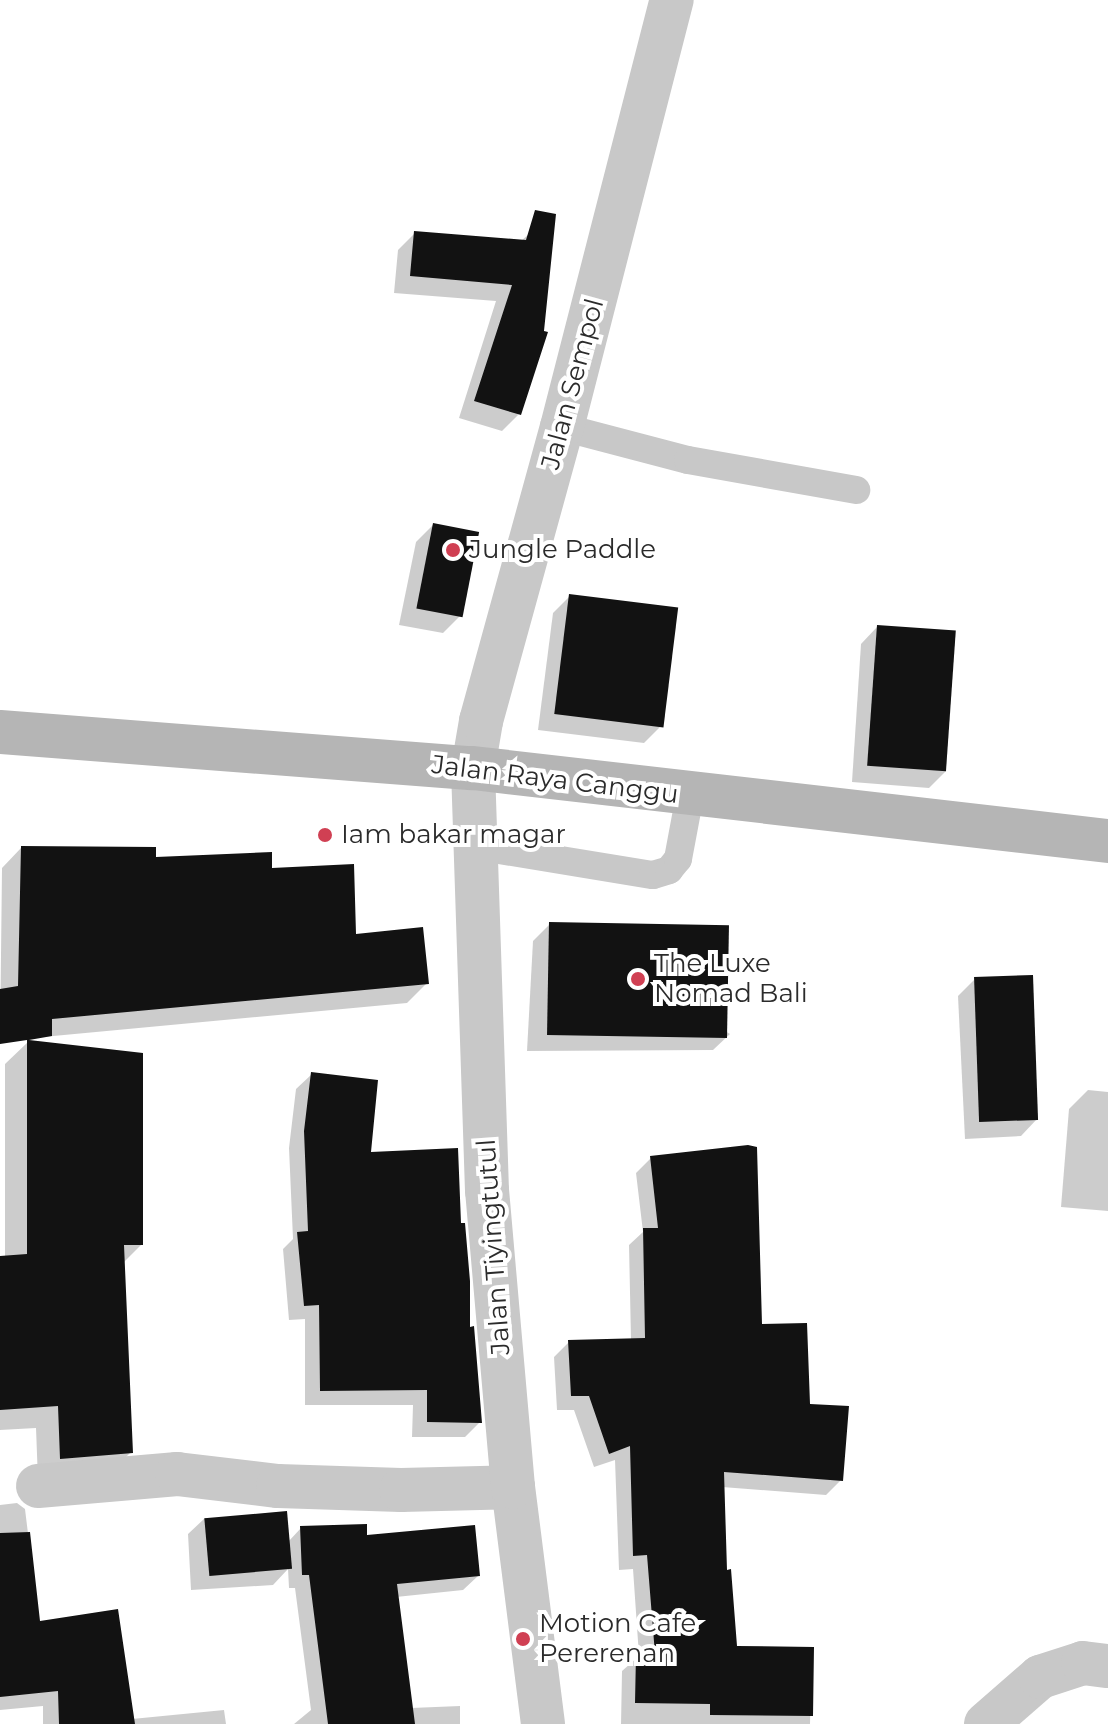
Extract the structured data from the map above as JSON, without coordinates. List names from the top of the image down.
{
  "streets": {
    "main road": ["Jalan Raya Canggu"],
    "street": ["Jalan Sempol", "Jalan Tiyingtutul"]
  },
  "crossings": [
    ["Jalan Sempol", "Jalan Raya Canggu"],
    ["Jalan Sempol", "Jalan Tiyingtutul"],
    ["Jalan Raya Canggu", "Jalan Tiyingtutul"]
  ],
  "places": [
    "Jungle Paddle",
    "Iam bakar magar",
    "The Luxe Nomad Bali",
    "Motion Cafe Pererenan"
  ]
}
